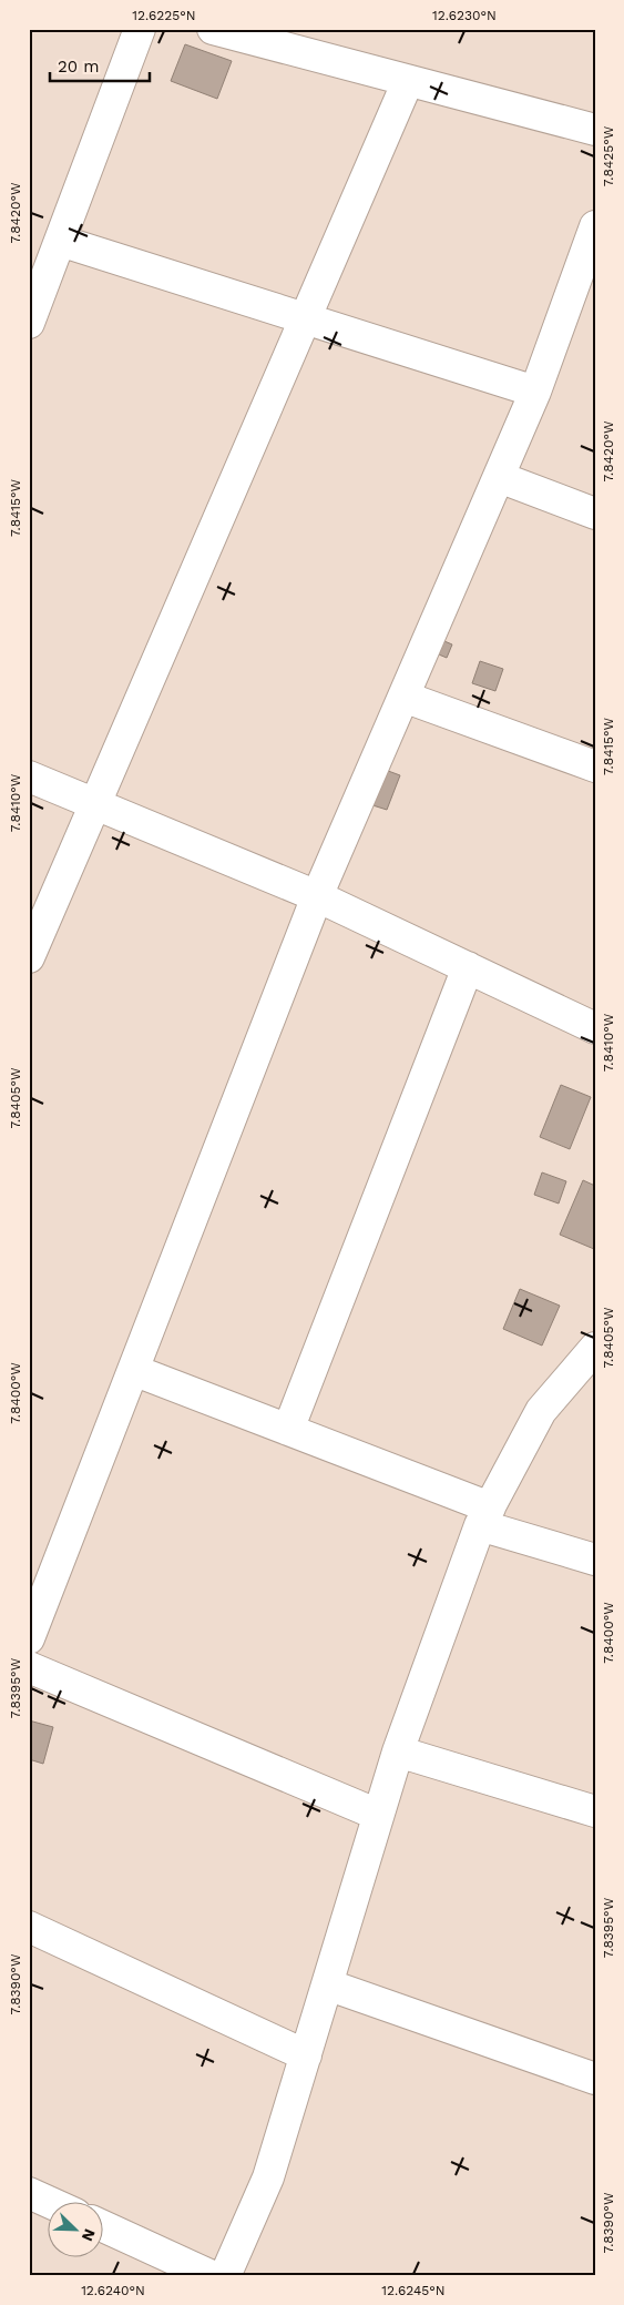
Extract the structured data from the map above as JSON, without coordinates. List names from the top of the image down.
{
  "scale_bar": "20 m",
  "north": "bottom right",
  "coordinates": [
    "12.6225°N",
    "12.6230°N",
    "7.8425°W",
    "7.8420°W",
    "7.8415°W",
    "7.8410°W",
    "7.8405°W",
    "7.8400°W",
    "7.8395°W",
    "7.8390°W",
    "12.6240°N",
    "12.6245°N"
  ]
}
